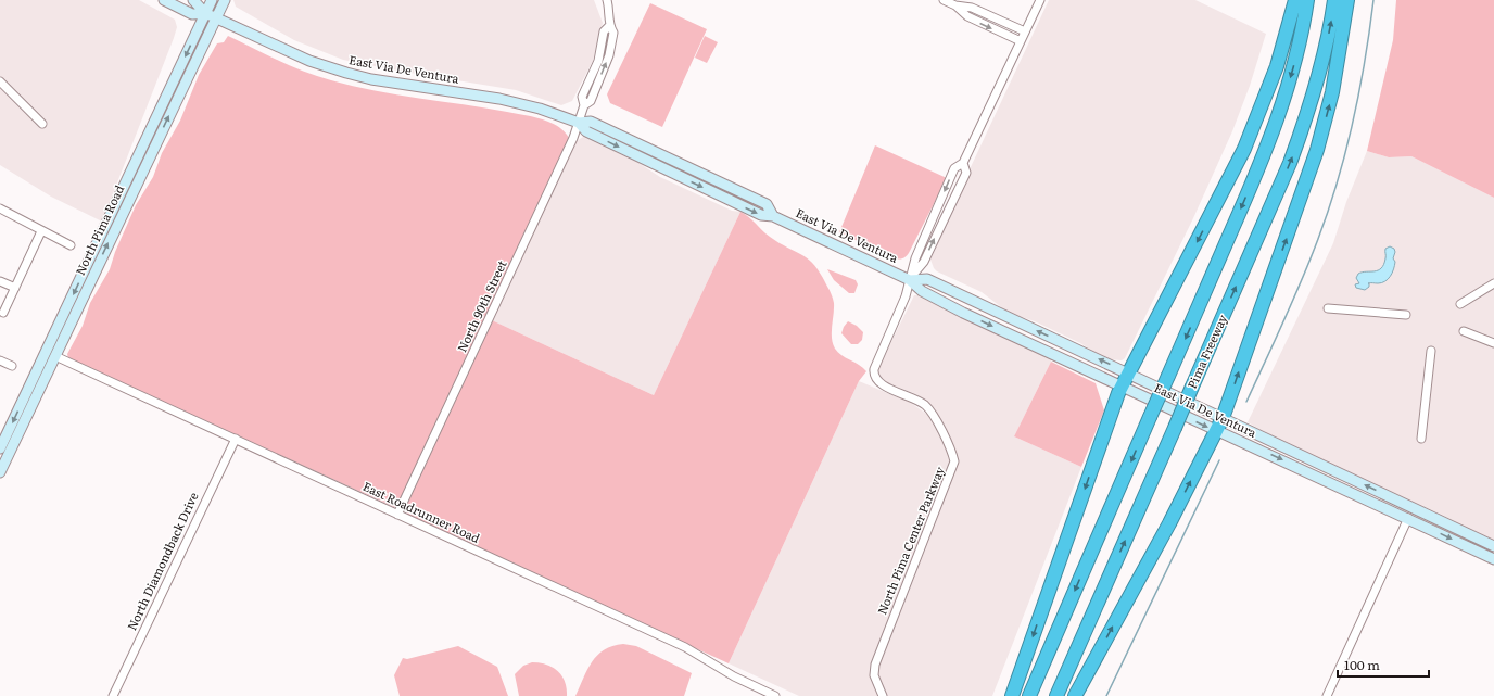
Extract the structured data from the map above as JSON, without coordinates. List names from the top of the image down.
{
  "streets": {
    "highway": ["Pima Freeway"],
    "main road": ["East Via De Ventura", "North Pima Road"],
    "street": [
      "North 90th Street",
      "East Roadrunner Road",
      "North Pima Center Parkway",
      "North Diamondback Drive"
    ]
  },
  "crossings": [
    ["East Via De Ventura", "North Pima Road"],
    ["East Via De Ventura", "North 90th Street"],
    ["East Via De Ventura", "North Pima Center Parkway"],
    ["North Pima Road", "East Roadrunner Road"],
    ["North 90th Street", "East Roadrunner Road"],
    ["East Roadrunner Road", "North Diamondback Drive"]
  ],
  "scale_bar": "100 m"
}
